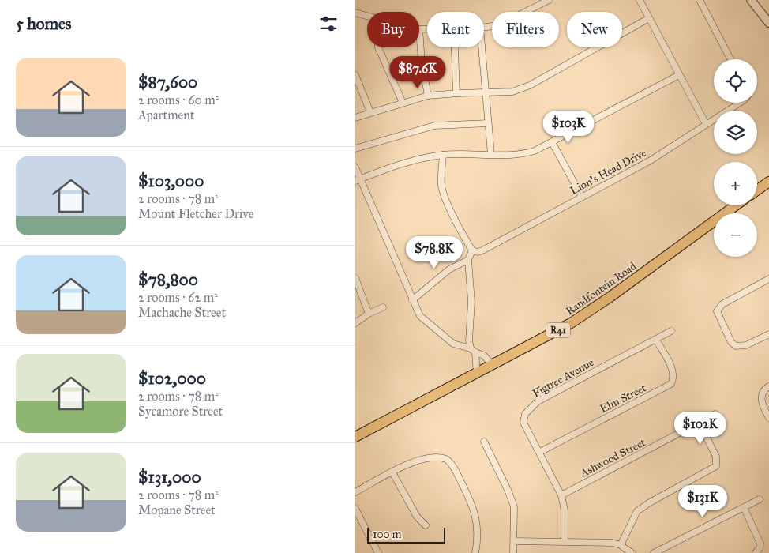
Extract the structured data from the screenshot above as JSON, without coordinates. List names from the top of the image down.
{
  "streets": {
    "main road": ["Randfontein Road", "R41"],
    "street": [
      "Lion's Head Drive",
      "Figtree Avenue",
      "Elm Street",
      "Ashwood Street"
    ]
  },
  "crossings": [
    ["Figtree Avenue", "Elm Street"],
    ["Figtree Avenue", "Ashwood Street"]
  ],
  "scale_bar": "100 m",
  "page": {
    "heading": "5 homes",
    "chip": [
      "Buy",
      "Rent",
      "Filters",
      "New"
    ],
    "list": [
      {
        "name": "$87,600",
        "note": "2 rooms · 60 m² · Apartment"
      },
      {
        "name": "$103,000",
        "note": "2 rooms · 78 m² · Mount Fletcher Drive"
      },
      {
        "name": "$78,800",
        "note": "2 rooms · 62 m² · Machache Street"
      },
      {
        "name": "$102,000",
        "note": "2 rooms · 78 m² · Sycamore Street"
      },
      {
        "name": "$131,000",
        "note": "2 rooms · 78 m² · Mopane Street"
      }
    ],
    "price": [
      "$87.6K",
      "$103K",
      "$78.8K",
      "$102K",
      "$131K"
    ],
    "map_buttons": ["+", "−"],
    "scale": "100 m"
  }
}
